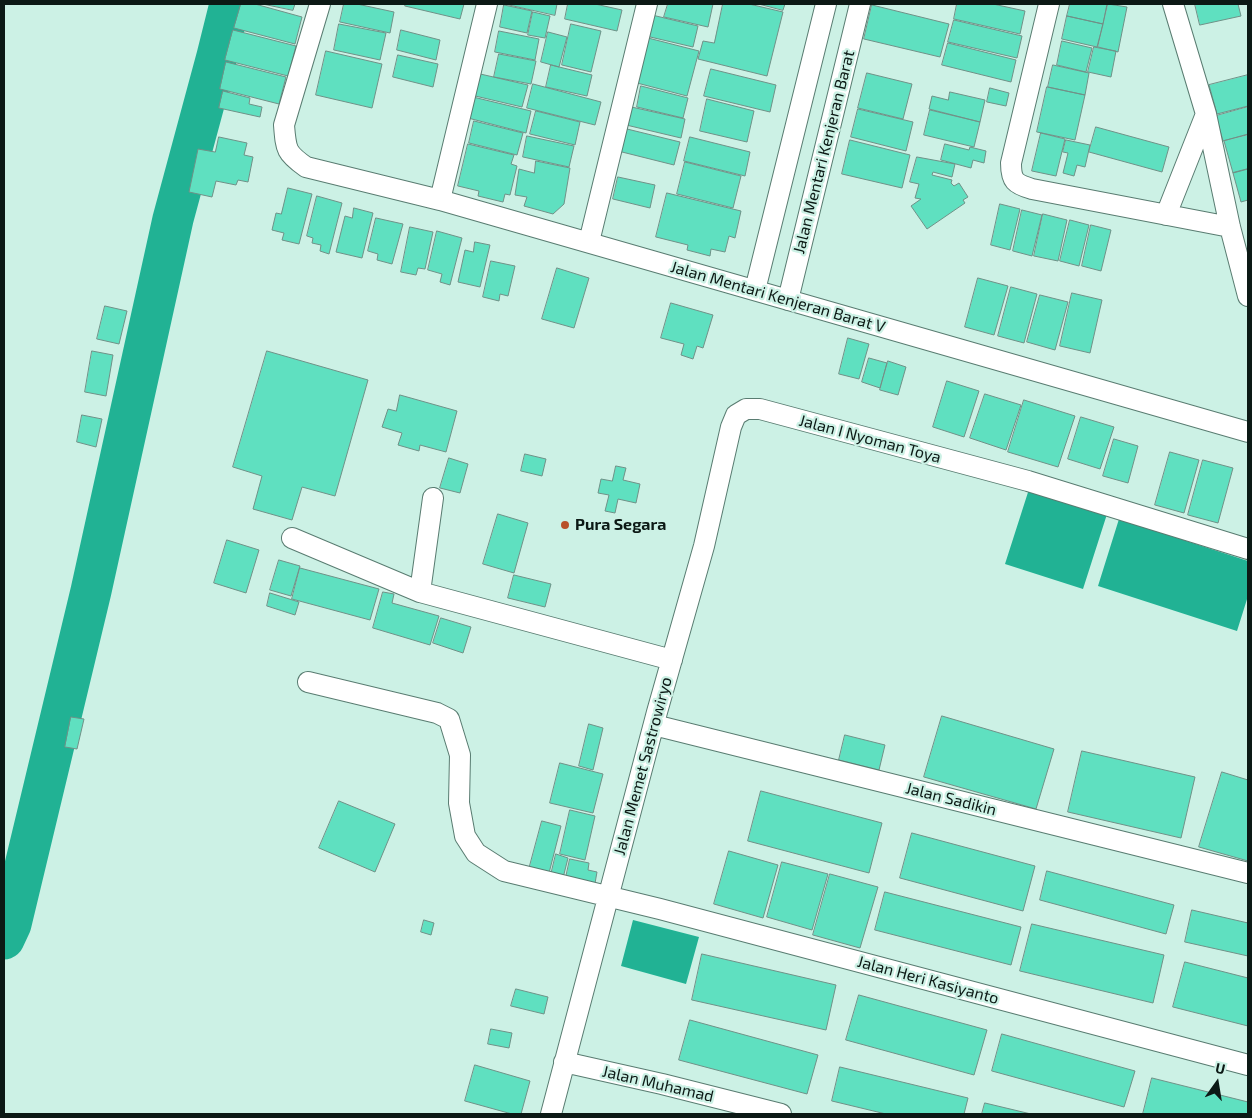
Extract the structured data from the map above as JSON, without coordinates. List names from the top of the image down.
{
  "streets": {
    "street": [
      "Jalan Mentari Kenjeran Barat",
      "Jalan Mentari Kenjeran Barat V",
      "Jalan I Nyoman Toya",
      "Jalan Memet Sastrowiryo",
      "Jalan Sadikin",
      "Jalan Heri Kasiyanto",
      "Jalan Muhamad"
    ]
  },
  "crossings": [
    ["Jalan Mentari Kenjeran Barat", "Jalan Mentari Kenjeran Barat V"],
    ["Jalan I Nyoman Toya", "Jalan Memet Sastrowiryo"],
    ["Jalan Memet Sastrowiryo", "Jalan Sadikin"],
    ["Jalan Memet Sastrowiryo", "Jalan Heri Kasiyanto"],
    ["Jalan Memet Sastrowiryo", "Jalan Muhamad"]
  ],
  "places": ["Pura Segara"],
  "north": "top"
}
